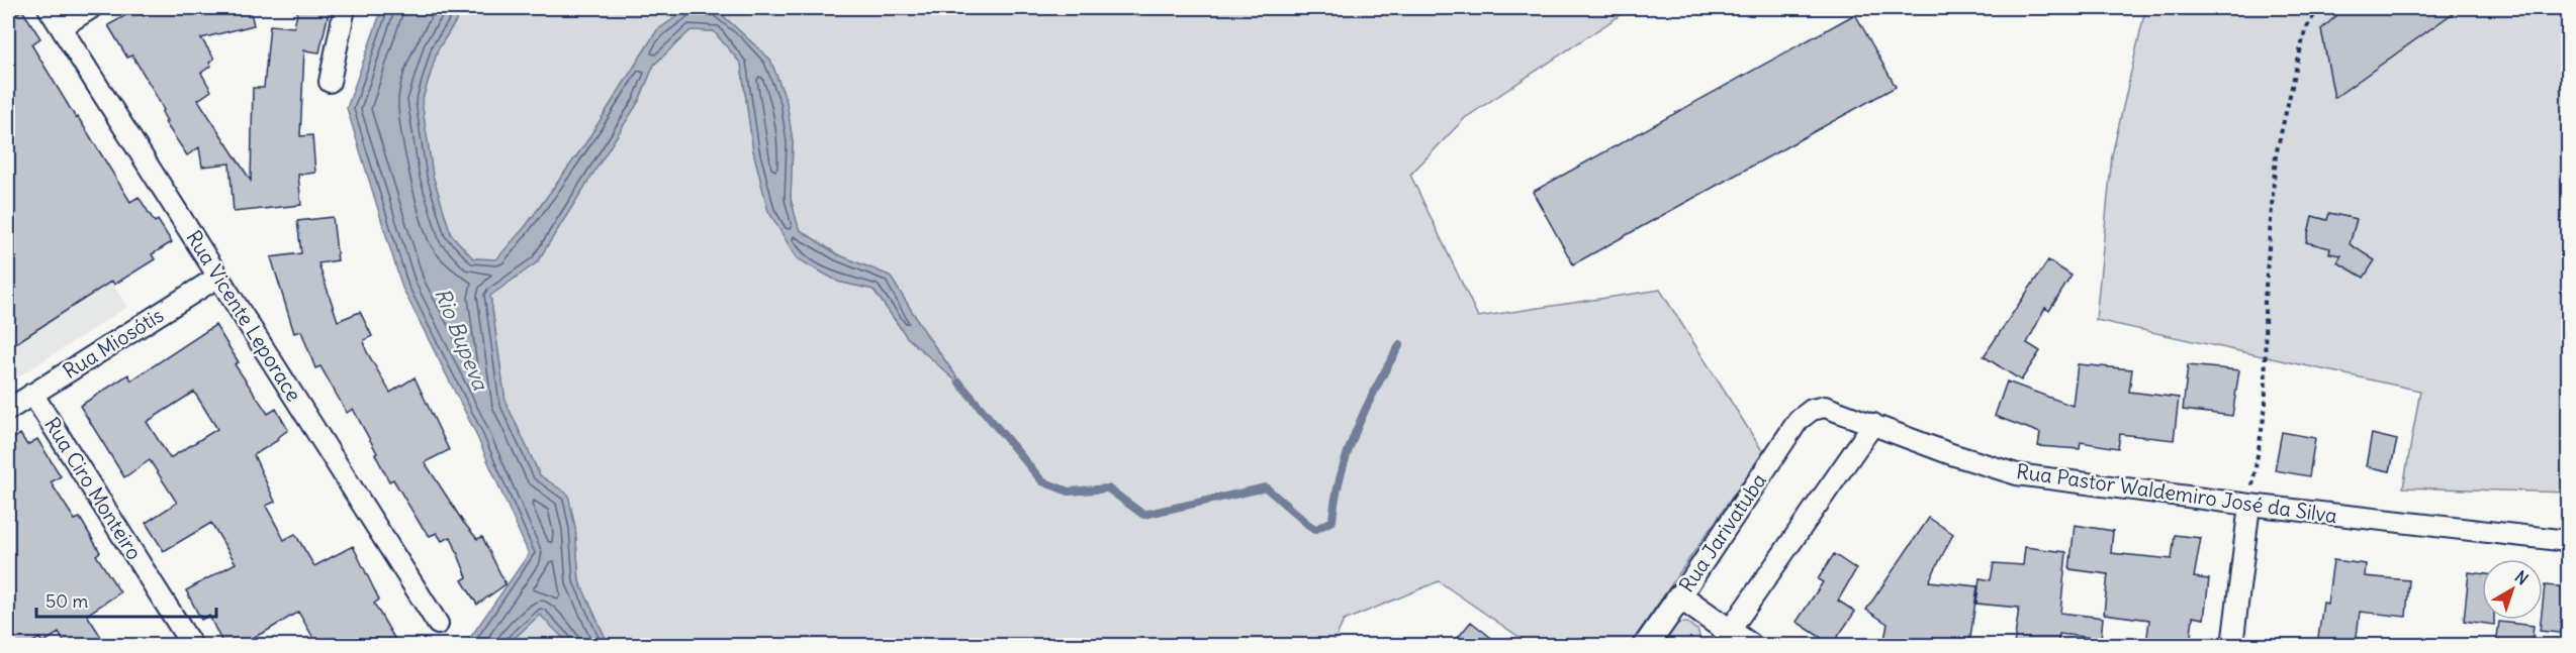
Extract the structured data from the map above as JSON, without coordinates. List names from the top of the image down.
{
  "streets": {
    "street": [
      "Rua Vicente Leporace",
      "Rua Miosótis",
      "Rua Ciro Monteiro",
      "Rua Pastor Waldemiro José da Silva",
      "Rua Jarivatuba"
    ]
  },
  "crossings": [
    ["Rua Vicente Leporace", "Rua Miosótis"],
    ["Rua Miosótis", "Rua Ciro Monteiro"],
    ["Rua Pastor Waldemiro José da Silva", "Rua Jarivatuba"]
  ],
  "water": ["Rio Bupeva"],
  "scale_bar": "50 m",
  "north": "top right"
}
